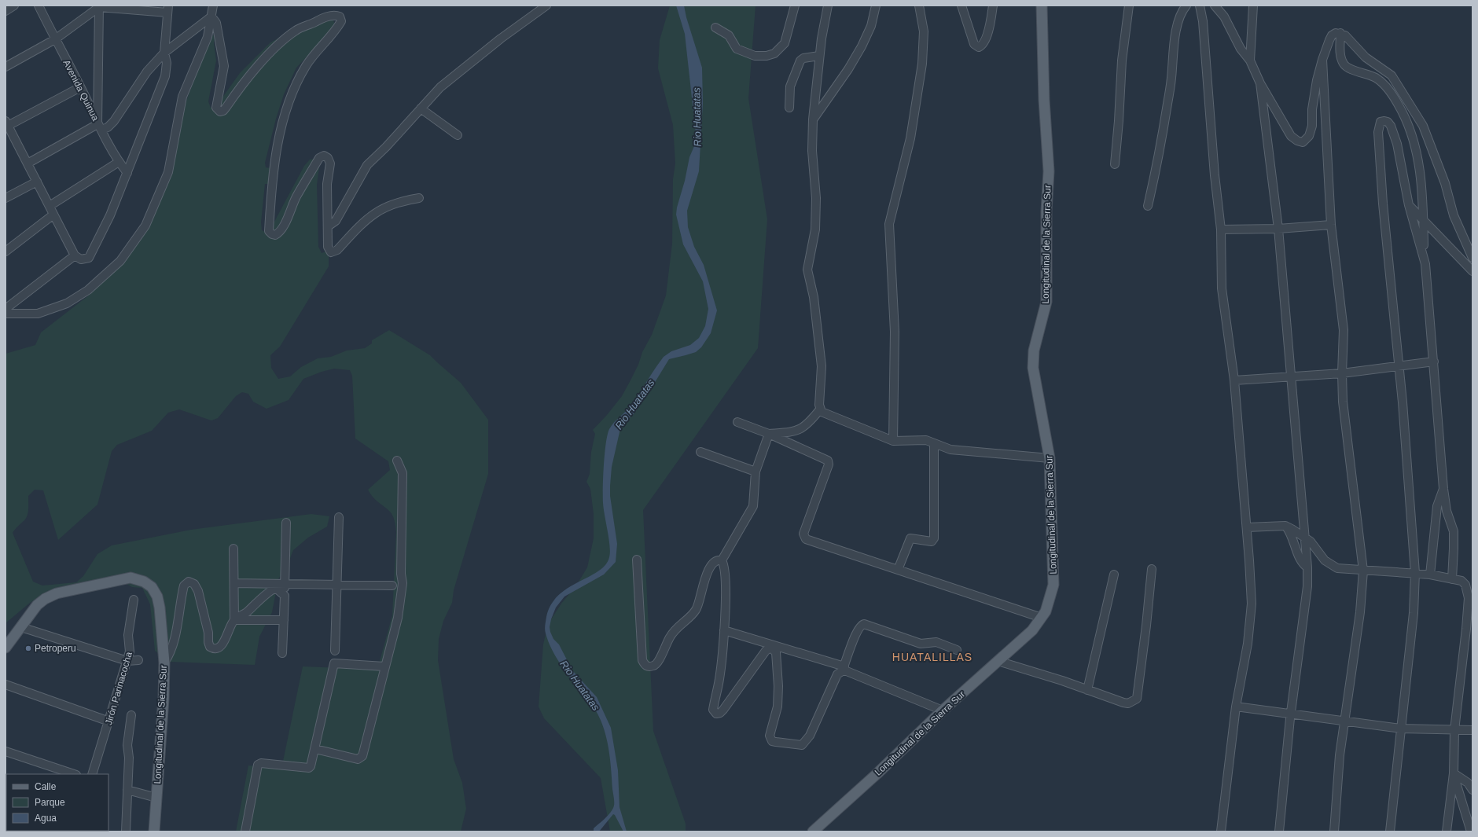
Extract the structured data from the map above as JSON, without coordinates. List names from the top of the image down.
{
  "streets": {
    "main road": ["Longitudinal de la Sierra Sur"],
    "street": ["Avenida Quinua", "Jirón Parinacocha"]
  },
  "districts": ["HUATALILLAS"],
  "water": ["Rio Huatatas"],
  "places": ["Petroperu"],
  "legend": ["Calle", "Parque", "Agua"]
}
